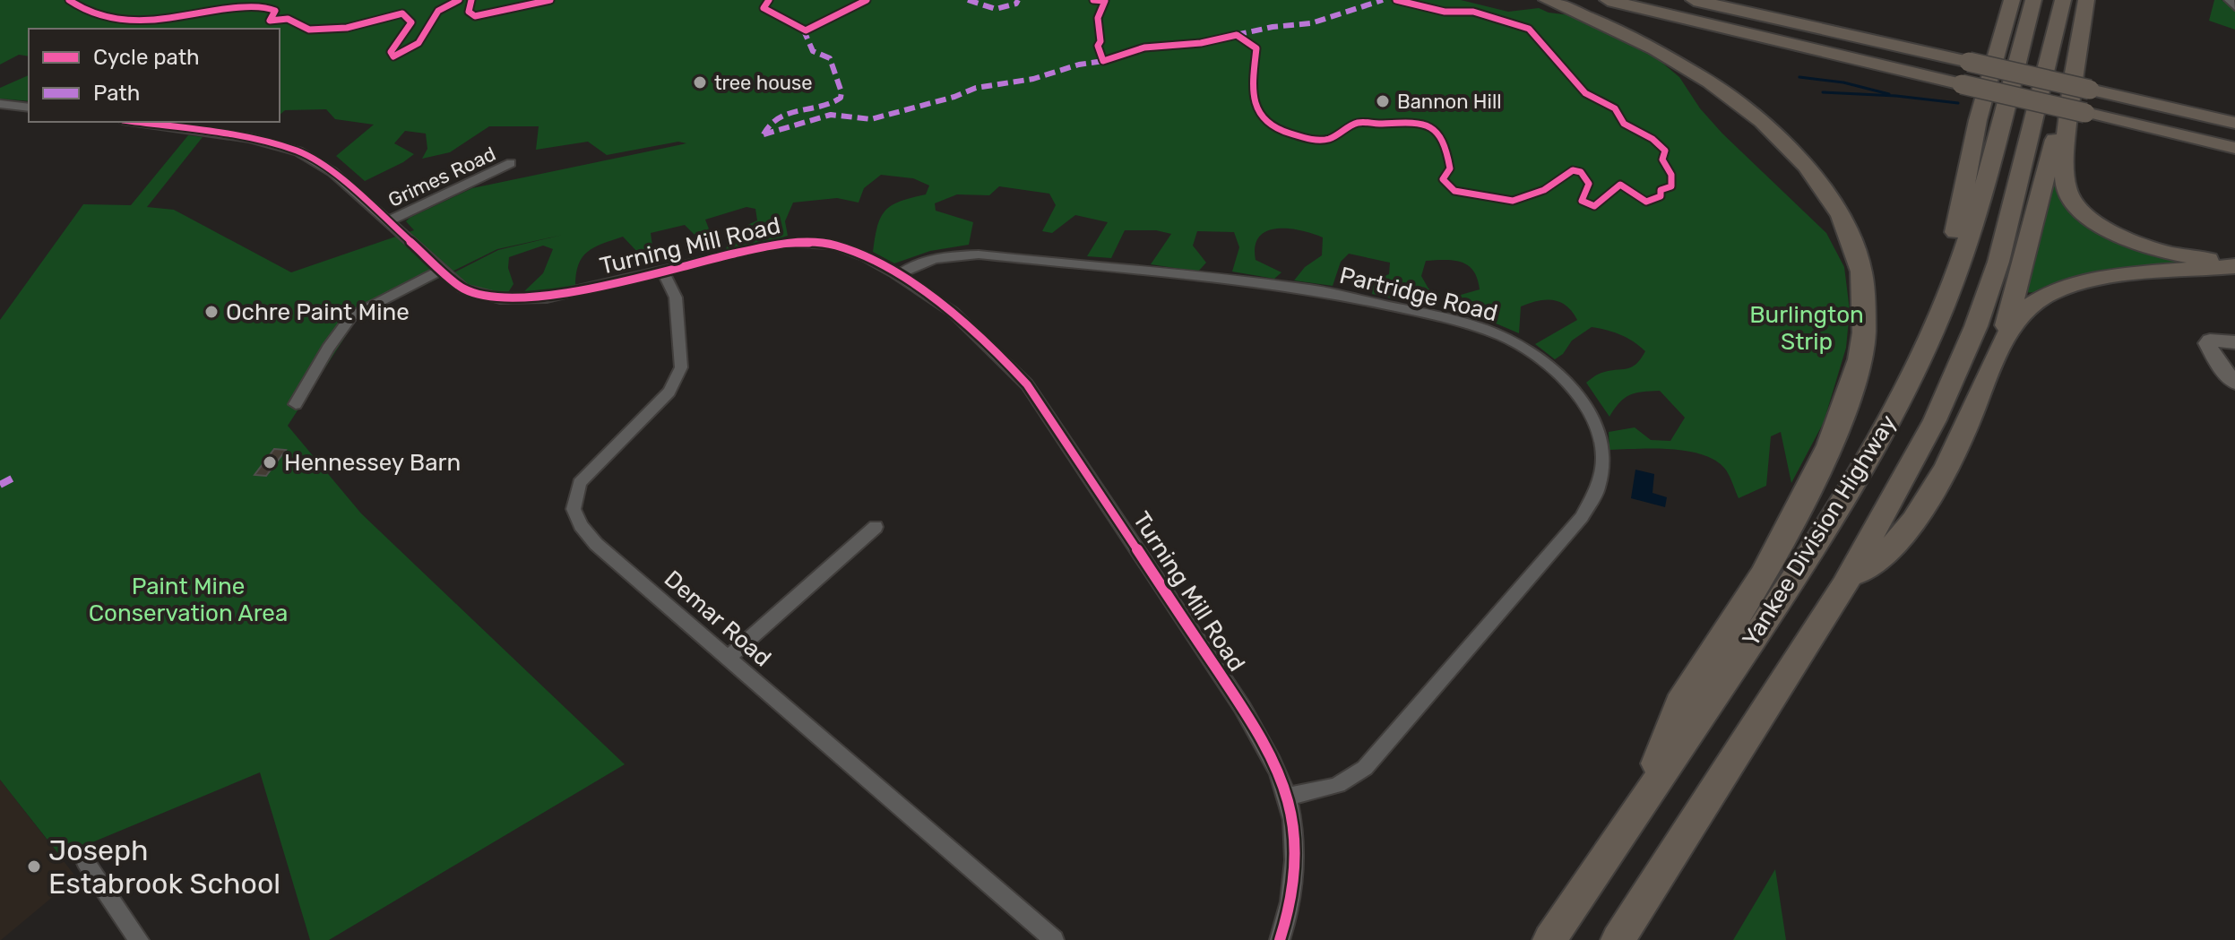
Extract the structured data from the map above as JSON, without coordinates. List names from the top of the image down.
{
  "streets": {
    "highway": ["Yankee Division Highway"],
    "street": [
      "Grimes Road",
      "Turning Mill Road",
      "Partridge Road",
      "Demar Road"
    ]
  },
  "crossings": [
    ["Grimes Road", "Turning Mill Road"],
    ["Turning Mill Road", "Partridge Road"],
    ["Turning Mill Road", "Demar Road"]
  ],
  "parks": ["Burlington Strip", "Paint Mine Conservation Area"],
  "places": [
    "tree house",
    "Bannon Hill",
    "Ochre Paint Mine",
    "Hennessey Barn",
    "Joseph Estabrook School"
  ],
  "legend": ["Cycle path", "Path"]
}
